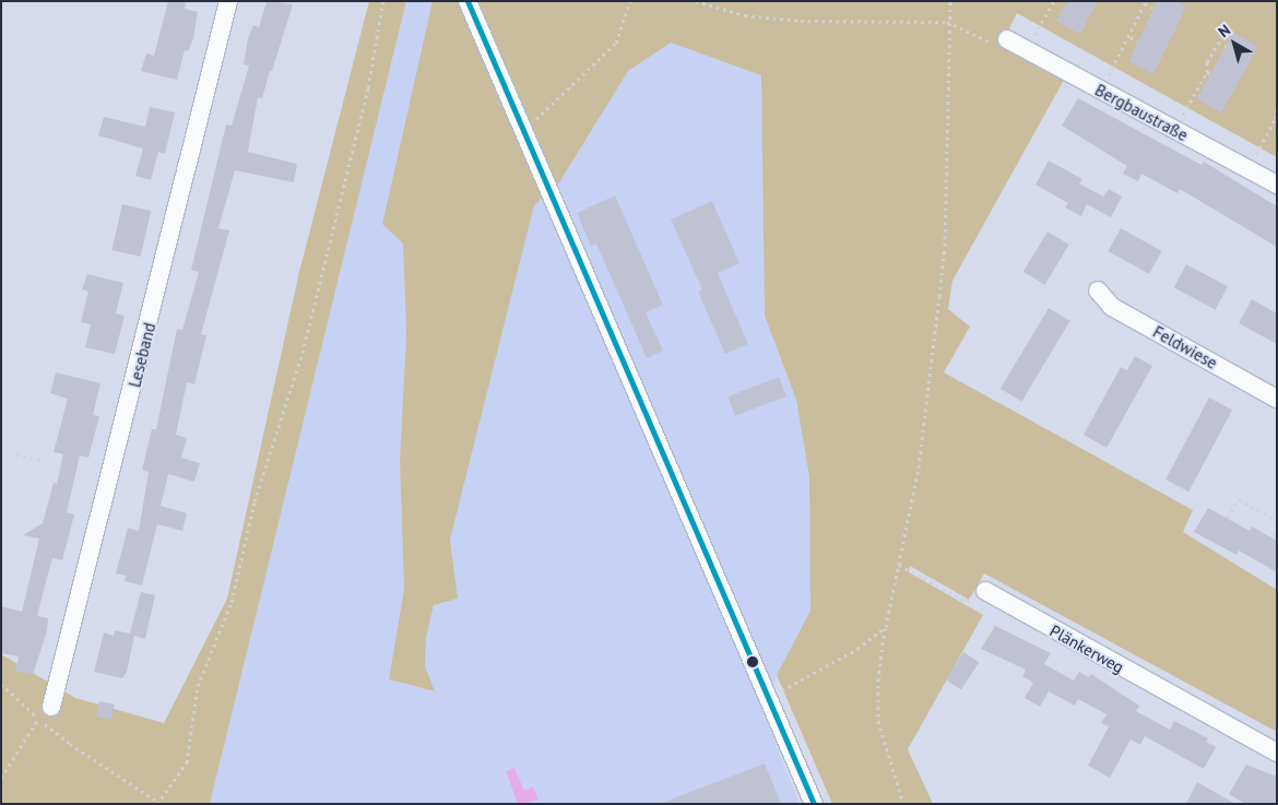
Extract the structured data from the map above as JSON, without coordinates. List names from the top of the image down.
{
  "streets": {
    "street": [
      "Bergbaustraße",
      "Feldwiese",
      "Leseband",
      "Plänkerweg"
    ]
  },
  "north": "top left"
}
